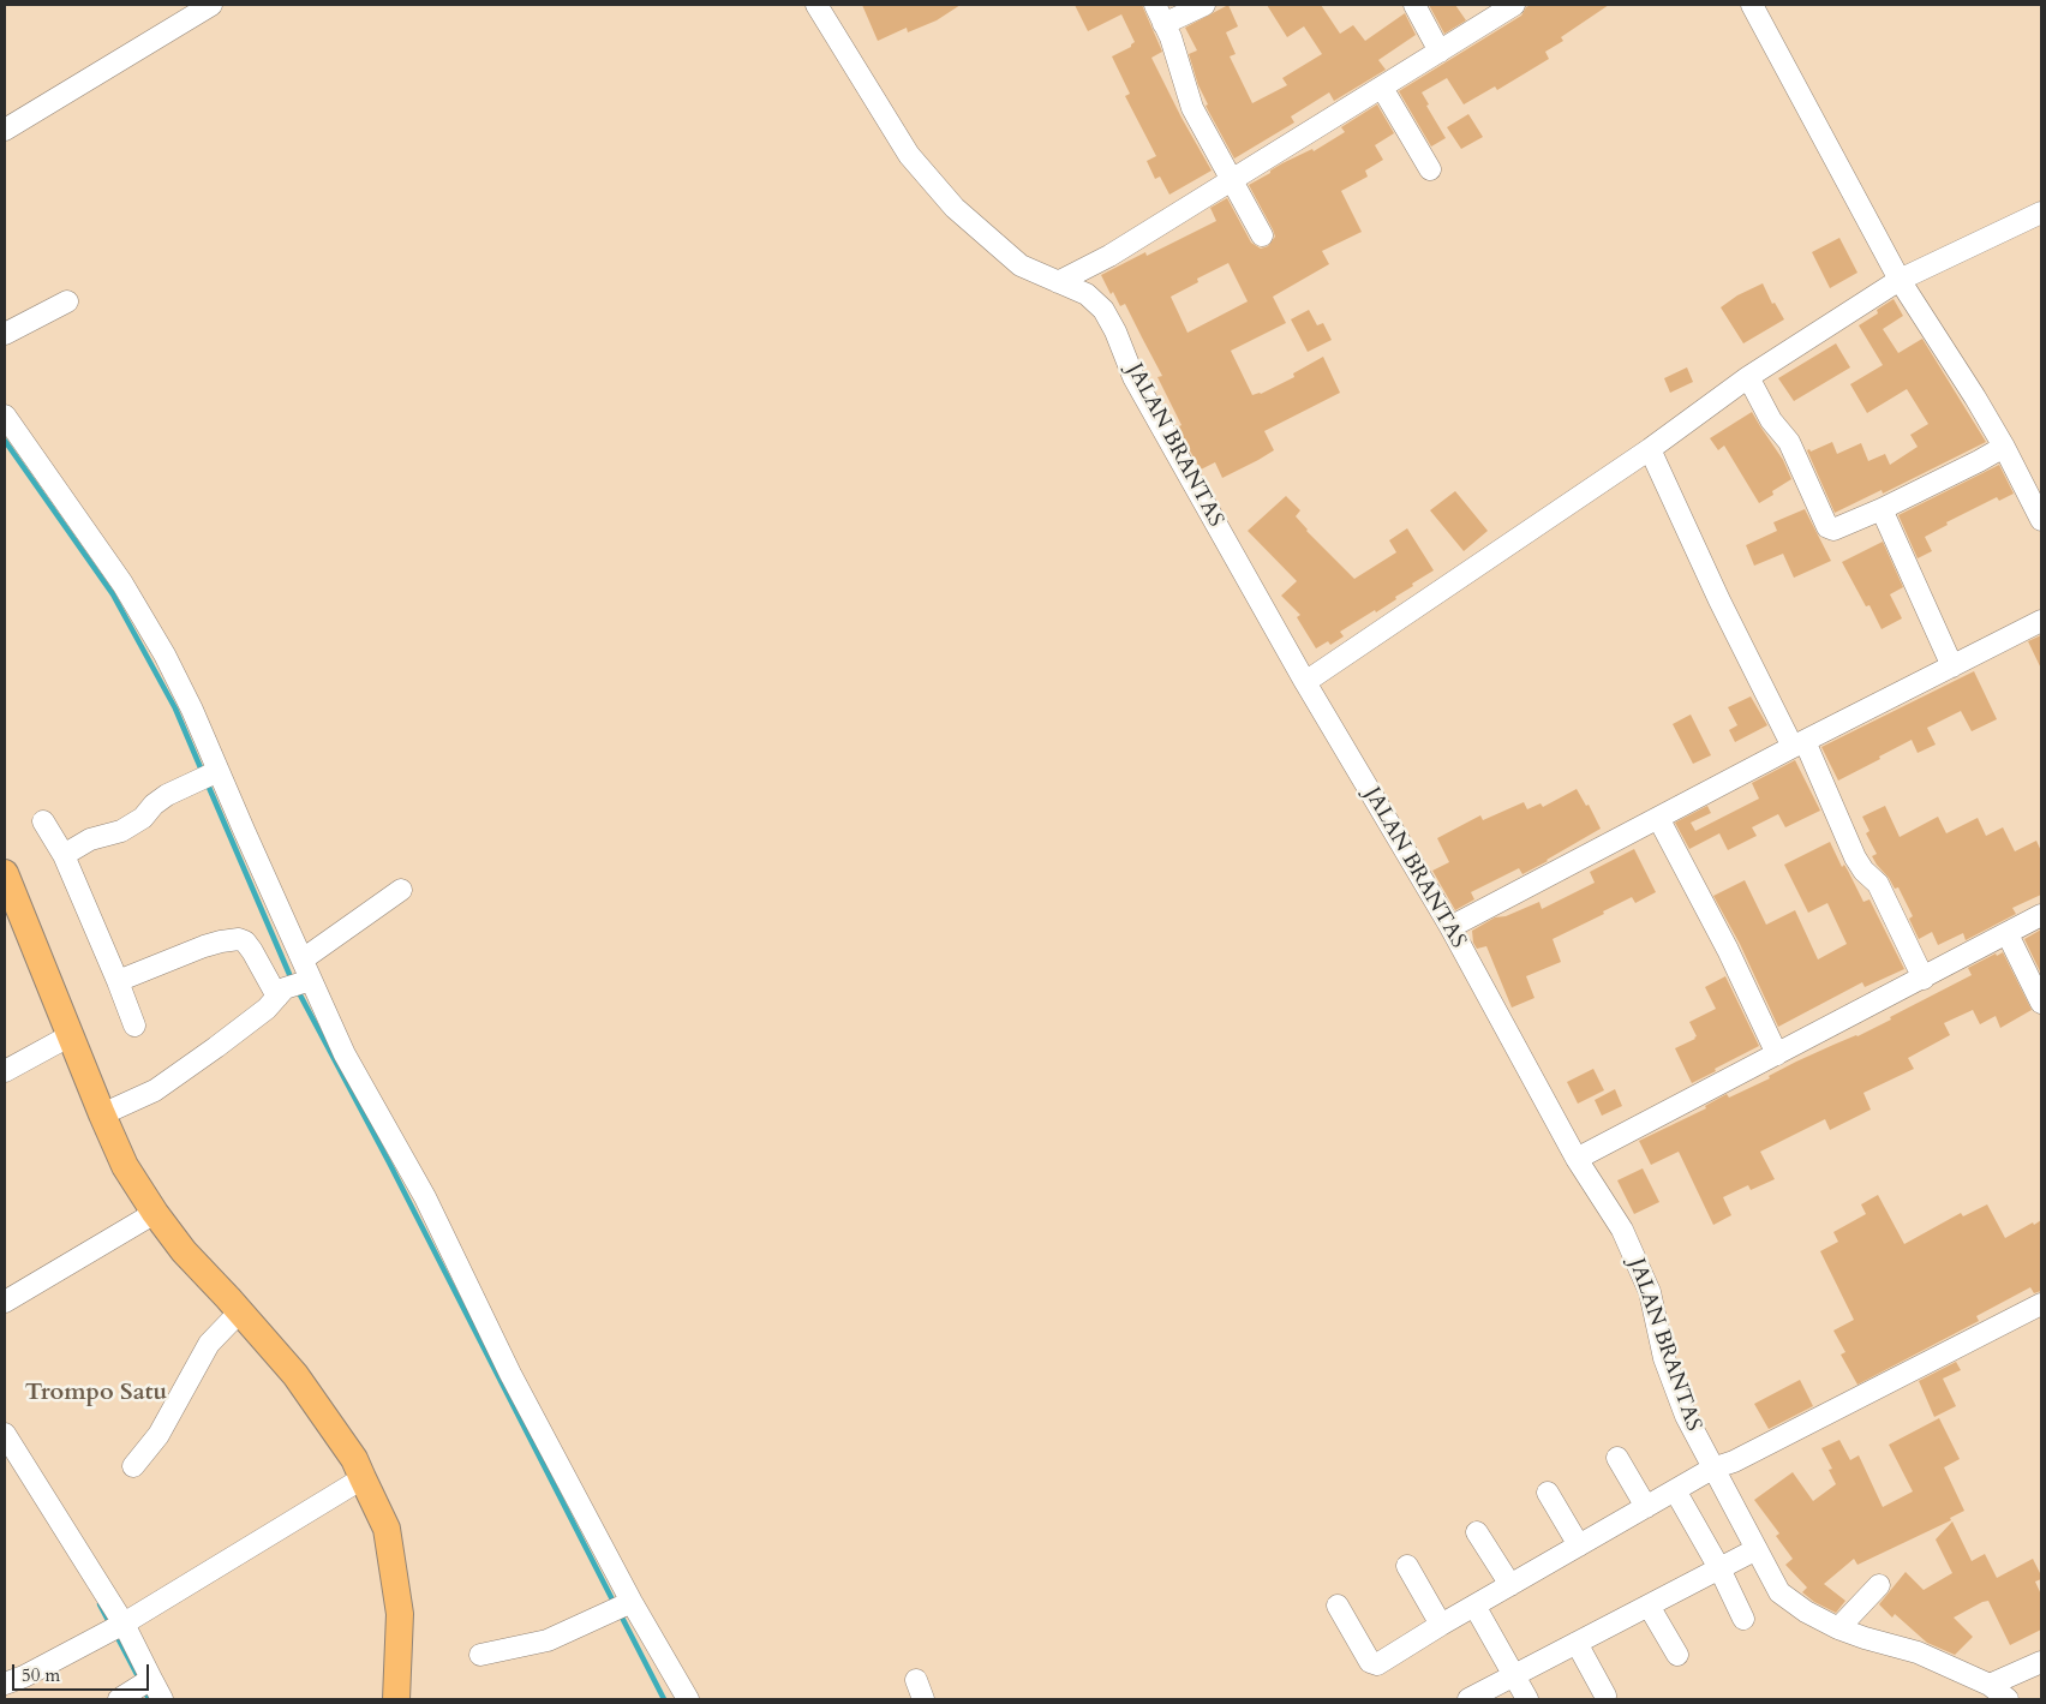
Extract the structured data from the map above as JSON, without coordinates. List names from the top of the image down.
{
  "streets": {
    "street": ["JALAN BRANTAS"]
  },
  "districts": ["Trompo Satu"],
  "scale_bar": "50 m"
}
